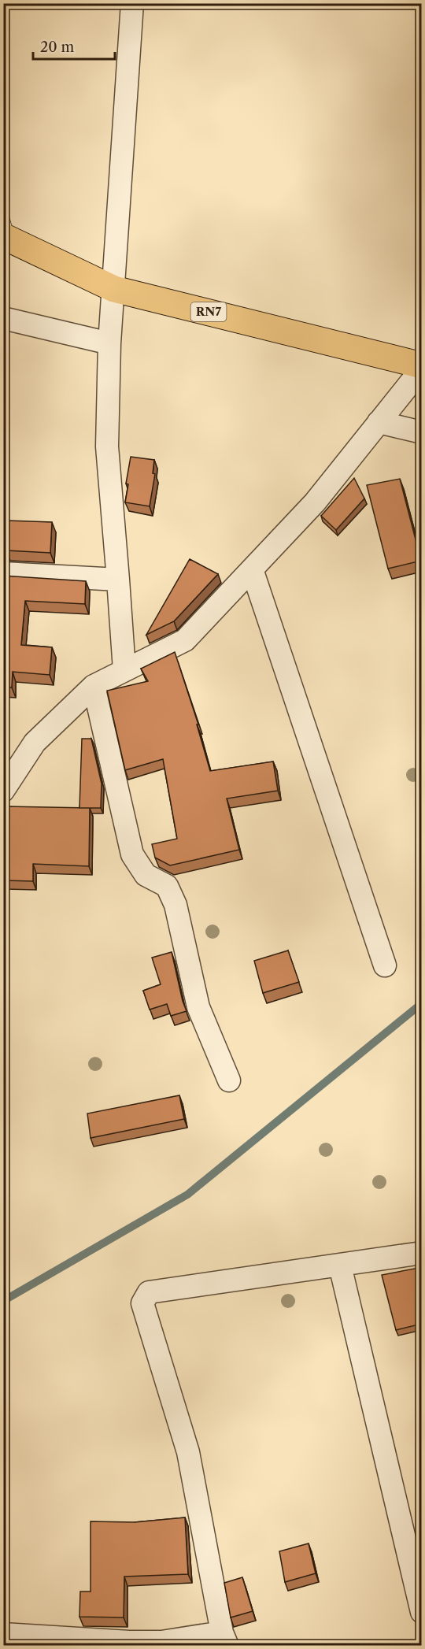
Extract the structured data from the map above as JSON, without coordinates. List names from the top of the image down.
{
  "streets": {
    "highway": ["RN7"]
  },
  "scale_bar": "20 m"
}
